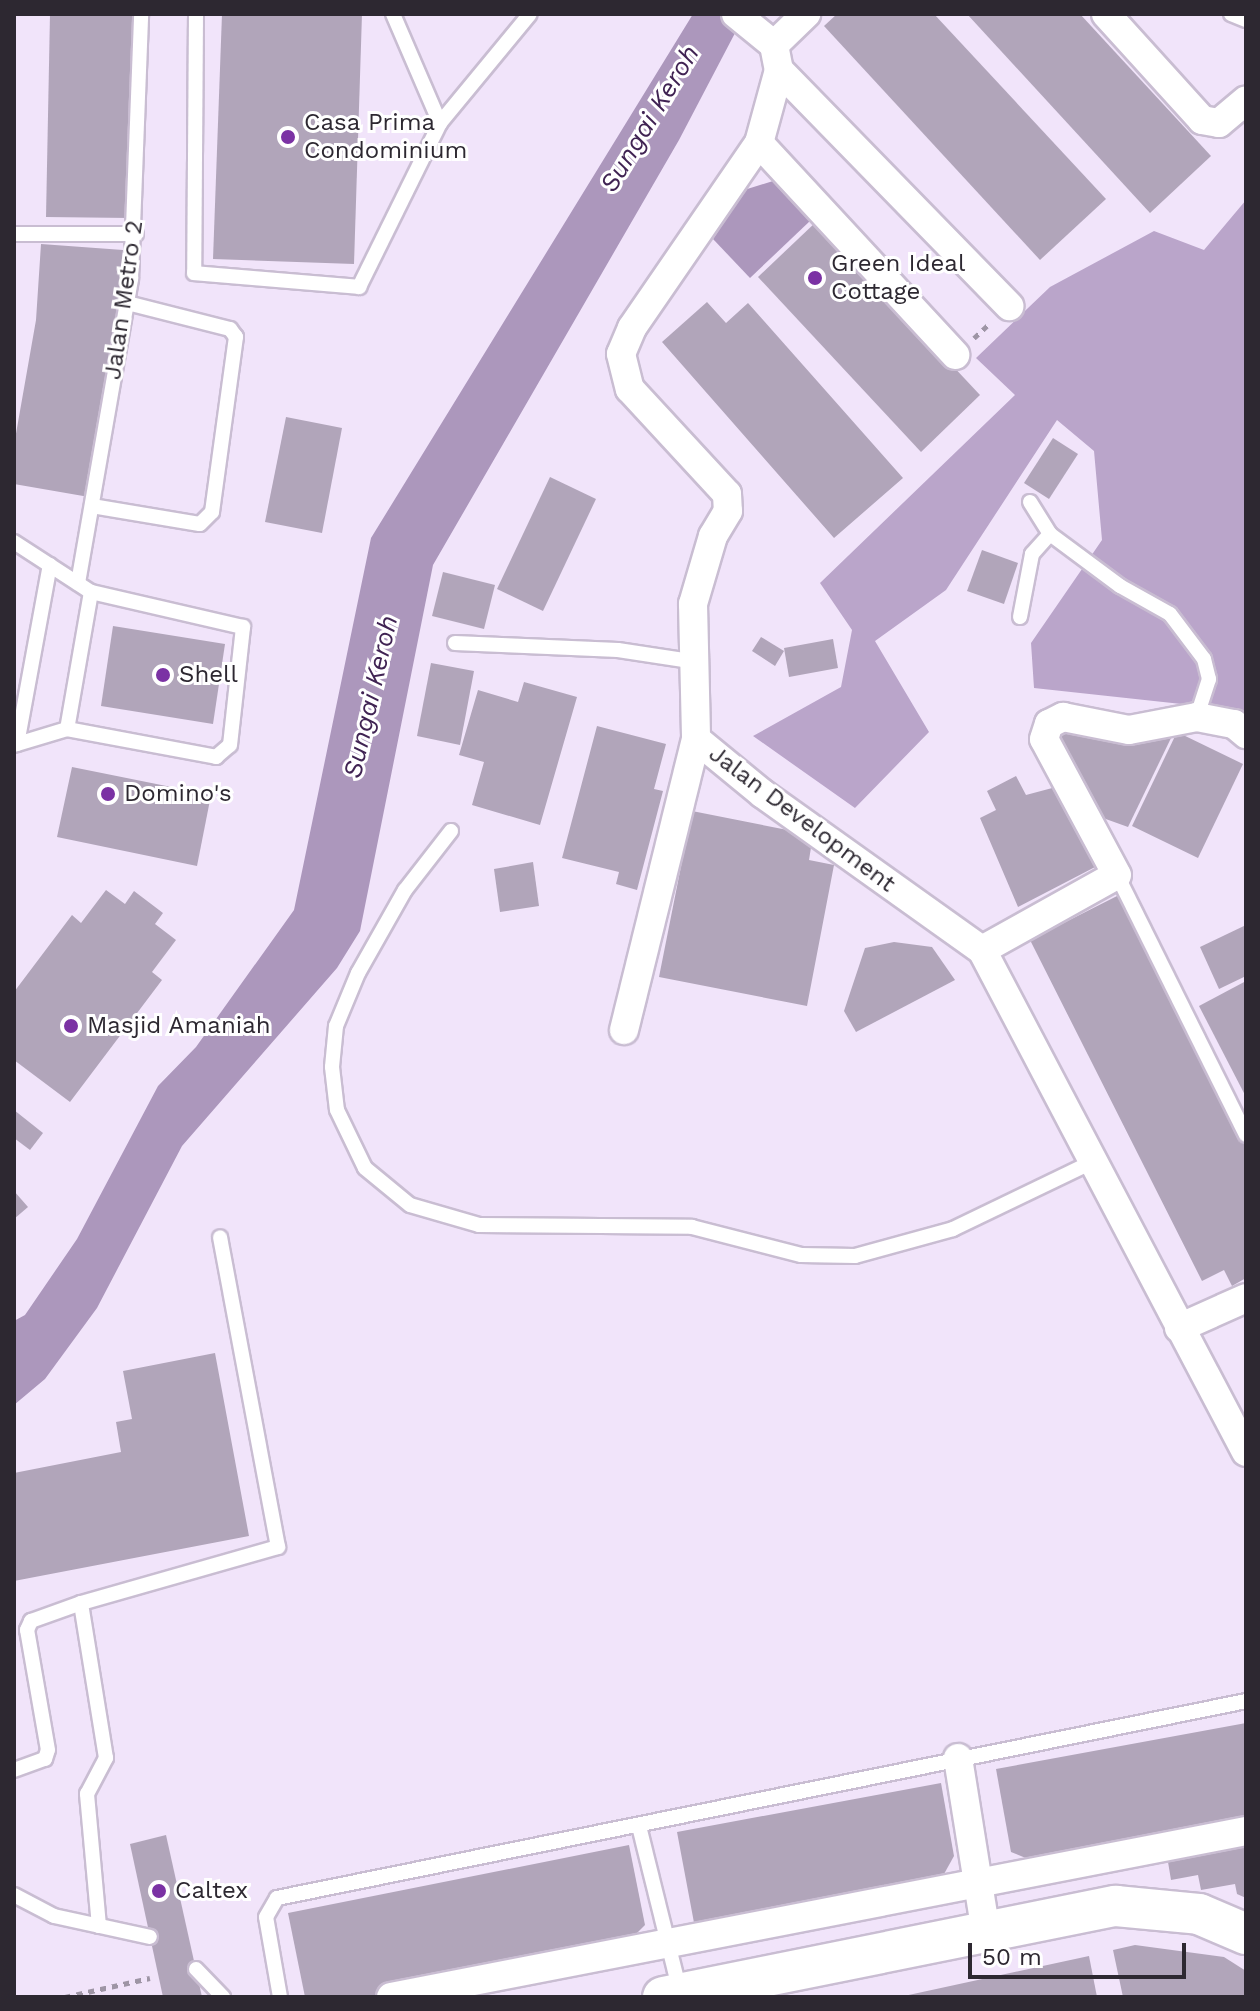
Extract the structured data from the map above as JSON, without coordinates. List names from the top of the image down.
{
  "streets": {
    "street": ["Jalan Development"],
    "lane": ["Jalan Metro 2"]
  },
  "water": ["Sungai Keroh"],
  "places": [
    "Casa Prima Condominium",
    "Green Ideal Cottage",
    "Shell",
    "Domino's",
    "Masjid Amaniah",
    "Caltex"
  ],
  "scale_bar": "50 m"
}
